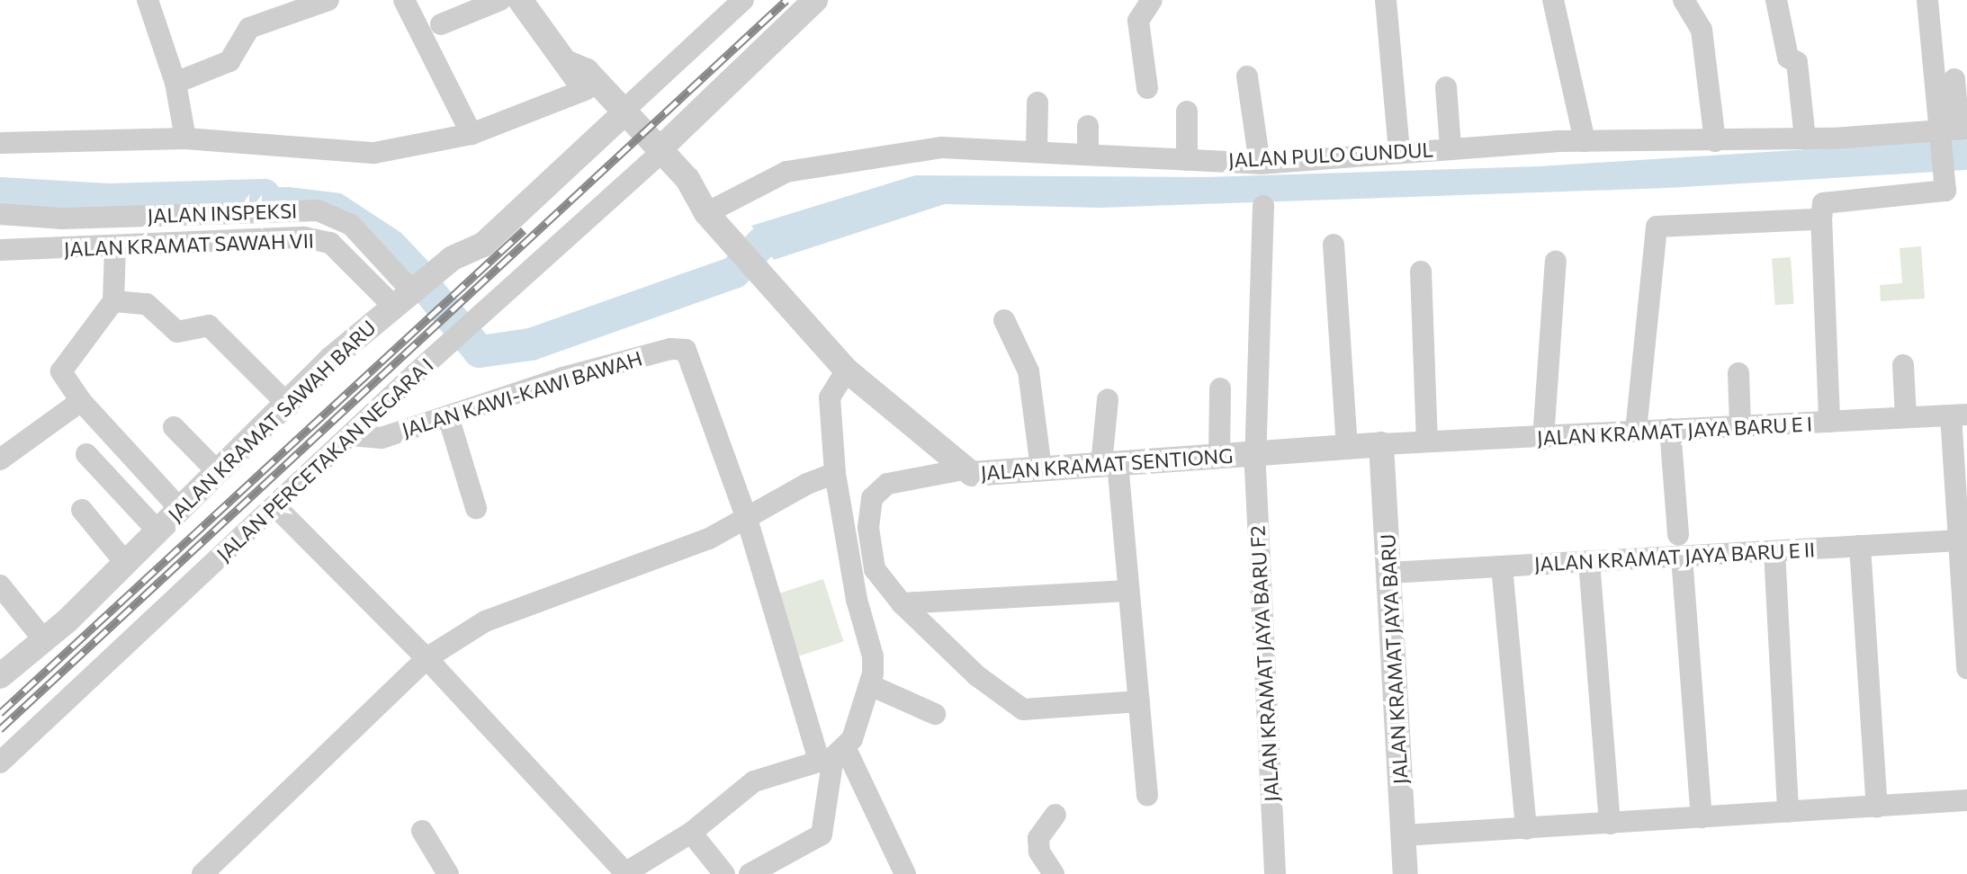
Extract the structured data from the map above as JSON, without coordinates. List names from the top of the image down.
{
  "streets": {
    "street": [
      "JALAN PULO GUNDUL",
      "JALAN INSPEKSI",
      "JALAN KRAMAT SAWAH VII",
      "JALAN KAWI-KAWI BAWAH",
      "JALAN KRAMAT SAWAH BARU",
      "JALAN KRAMAT JAYA BARU E I",
      "JALAN PERCETAKAN NEGARA I",
      "JALAN KRAMAT SENTIONG",
      "JALAN KRAMAT JAYA BARU E II",
      "JALAN KRAMAT JAYA BARU",
      "JALAN KRAMAT JAYA BARU F2"
    ]
  },
  "crossings": [
    ["JALAN PULO GUNDUL", "JALAN KRAMAT SENTIONG"],
    ["JALAN INSPEKSI", "JALAN KRAMAT SAWAH VII"],
    ["JALAN INSPEKSI", "JALAN KRAMAT SAWAH BARU"],
    ["JALAN KRAMAT SAWAH VII", "JALAN KRAMAT SAWAH BARU"],
    ["JALAN KAWI-KAWI BAWAH", "JALAN PERCETAKAN NEGARA I"],
    ["JALAN KRAMAT SAWAH BARU", "JALAN KRAMAT SENTIONG"],
    ["JALAN KRAMAT JAYA BARU E I", "JALAN KRAMAT SENTIONG"],
    ["JALAN KRAMAT JAYA BARU E I", "JALAN KRAMAT JAYA BARU"],
    ["JALAN PERCETAKAN NEGARA I", "JALAN KRAMAT SENTIONG"],
    ["JALAN KRAMAT SENTIONG", "JALAN KRAMAT JAYA BARU"],
    ["JALAN KRAMAT SENTIONG", "JALAN KRAMAT JAYA BARU F2"],
    ["JALAN KRAMAT JAYA BARU E II", "JALAN KRAMAT JAYA BARU"]
  ]
}
